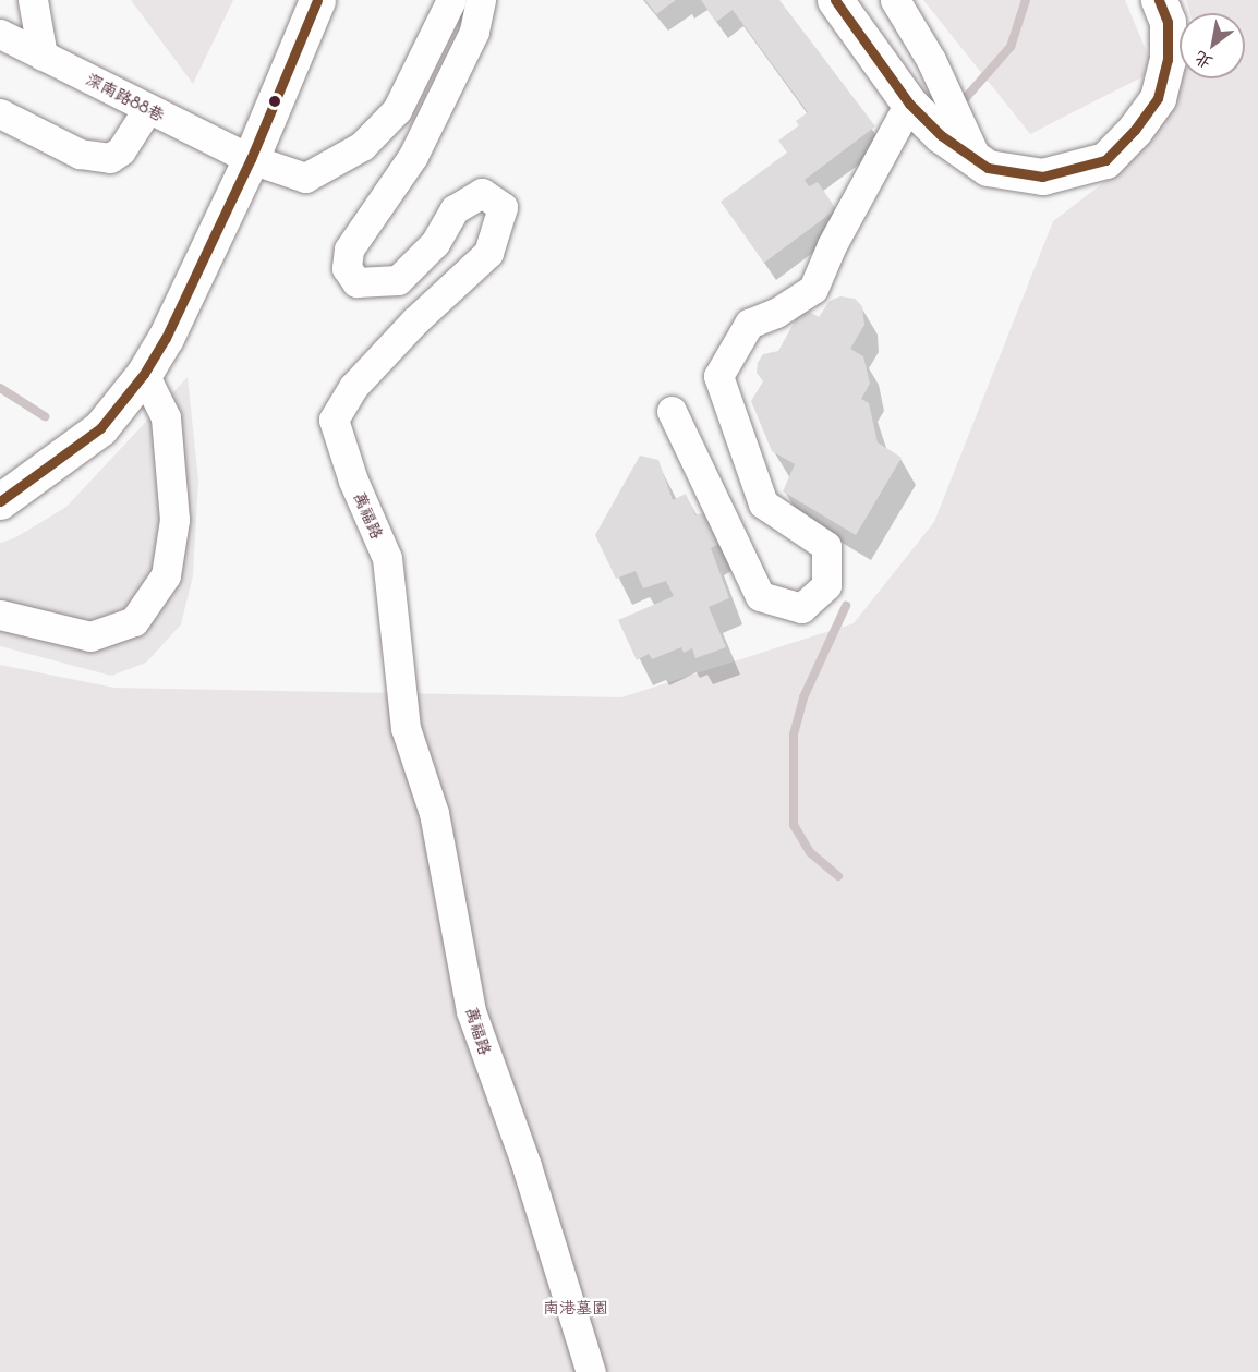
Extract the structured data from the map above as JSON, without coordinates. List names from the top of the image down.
{
  "streets": {
    "street": ["深南路88巷", "萬福路"]
  },
  "parks": ["南港墓園"],
  "north": "bottom left"
}
